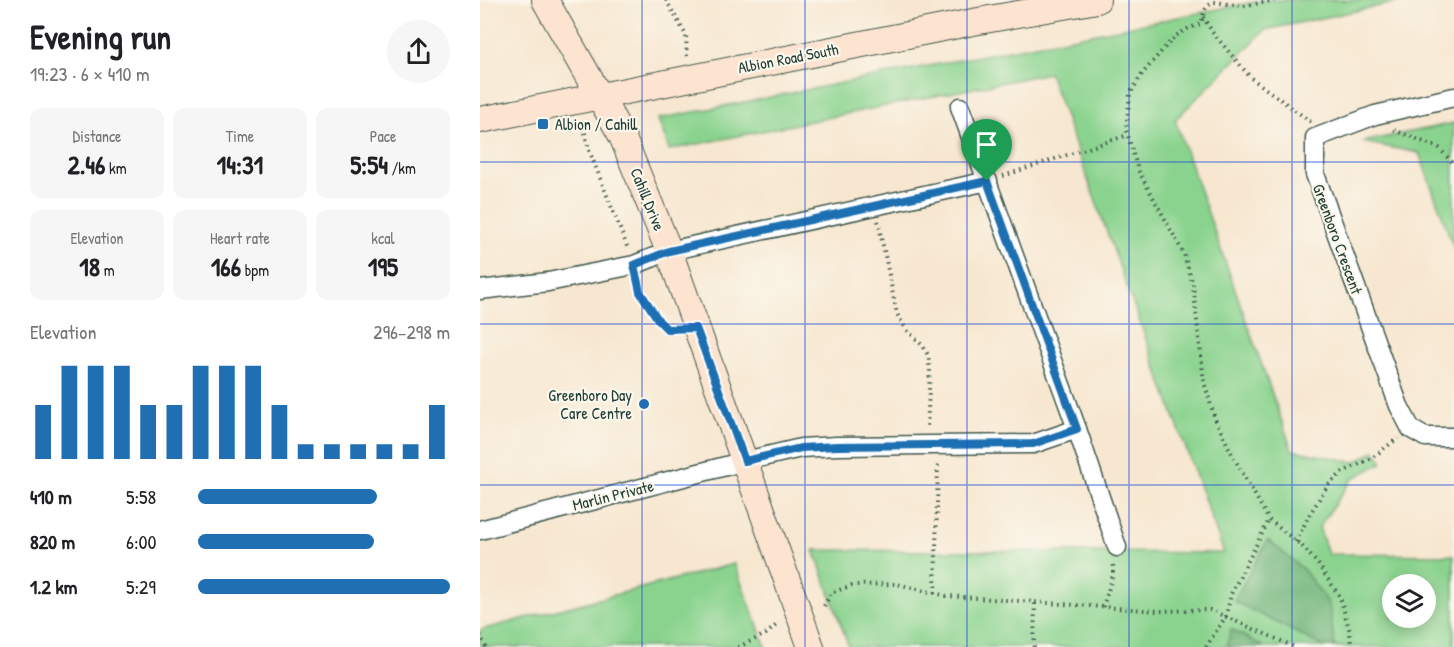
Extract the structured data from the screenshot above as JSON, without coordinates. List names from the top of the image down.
{
  "streets": {
    "street": [
      "Albion Road South",
      "Cahill Drive",
      "Greenboro Crescent",
      "Marlin Private"
    ]
  },
  "crossings": [
    ["Albion Road South", "Cahill Drive"],
    ["Cahill Drive", "Marlin Private"]
  ],
  "places": {
    "transit": ["Albion / Cahill"],
    "other": ["Greenboro Day Care Centre"]
  },
  "page": {
    "heading": ["Evening run", "19:23 · 6 × 410 m"],
    "stats": [
      ["Distance", "2.46 km"],
      ["Time", "14:31"],
      ["Pace", "5:54 /km"],
      ["Elevation", "18 m"],
      ["Heart rate", "166 bpm"],
      ["kcal", "195"]
    ],
    "chart": ["Elevation", "296–298 m"],
    "list": [
      {
        "name": "410 m",
        "note": "5:58"
      },
      {
        "name": "820 m",
        "note": "6:00"
      },
      {
        "name": "1.2 km",
        "note": "5:29"
      }
    ]
  }
}
